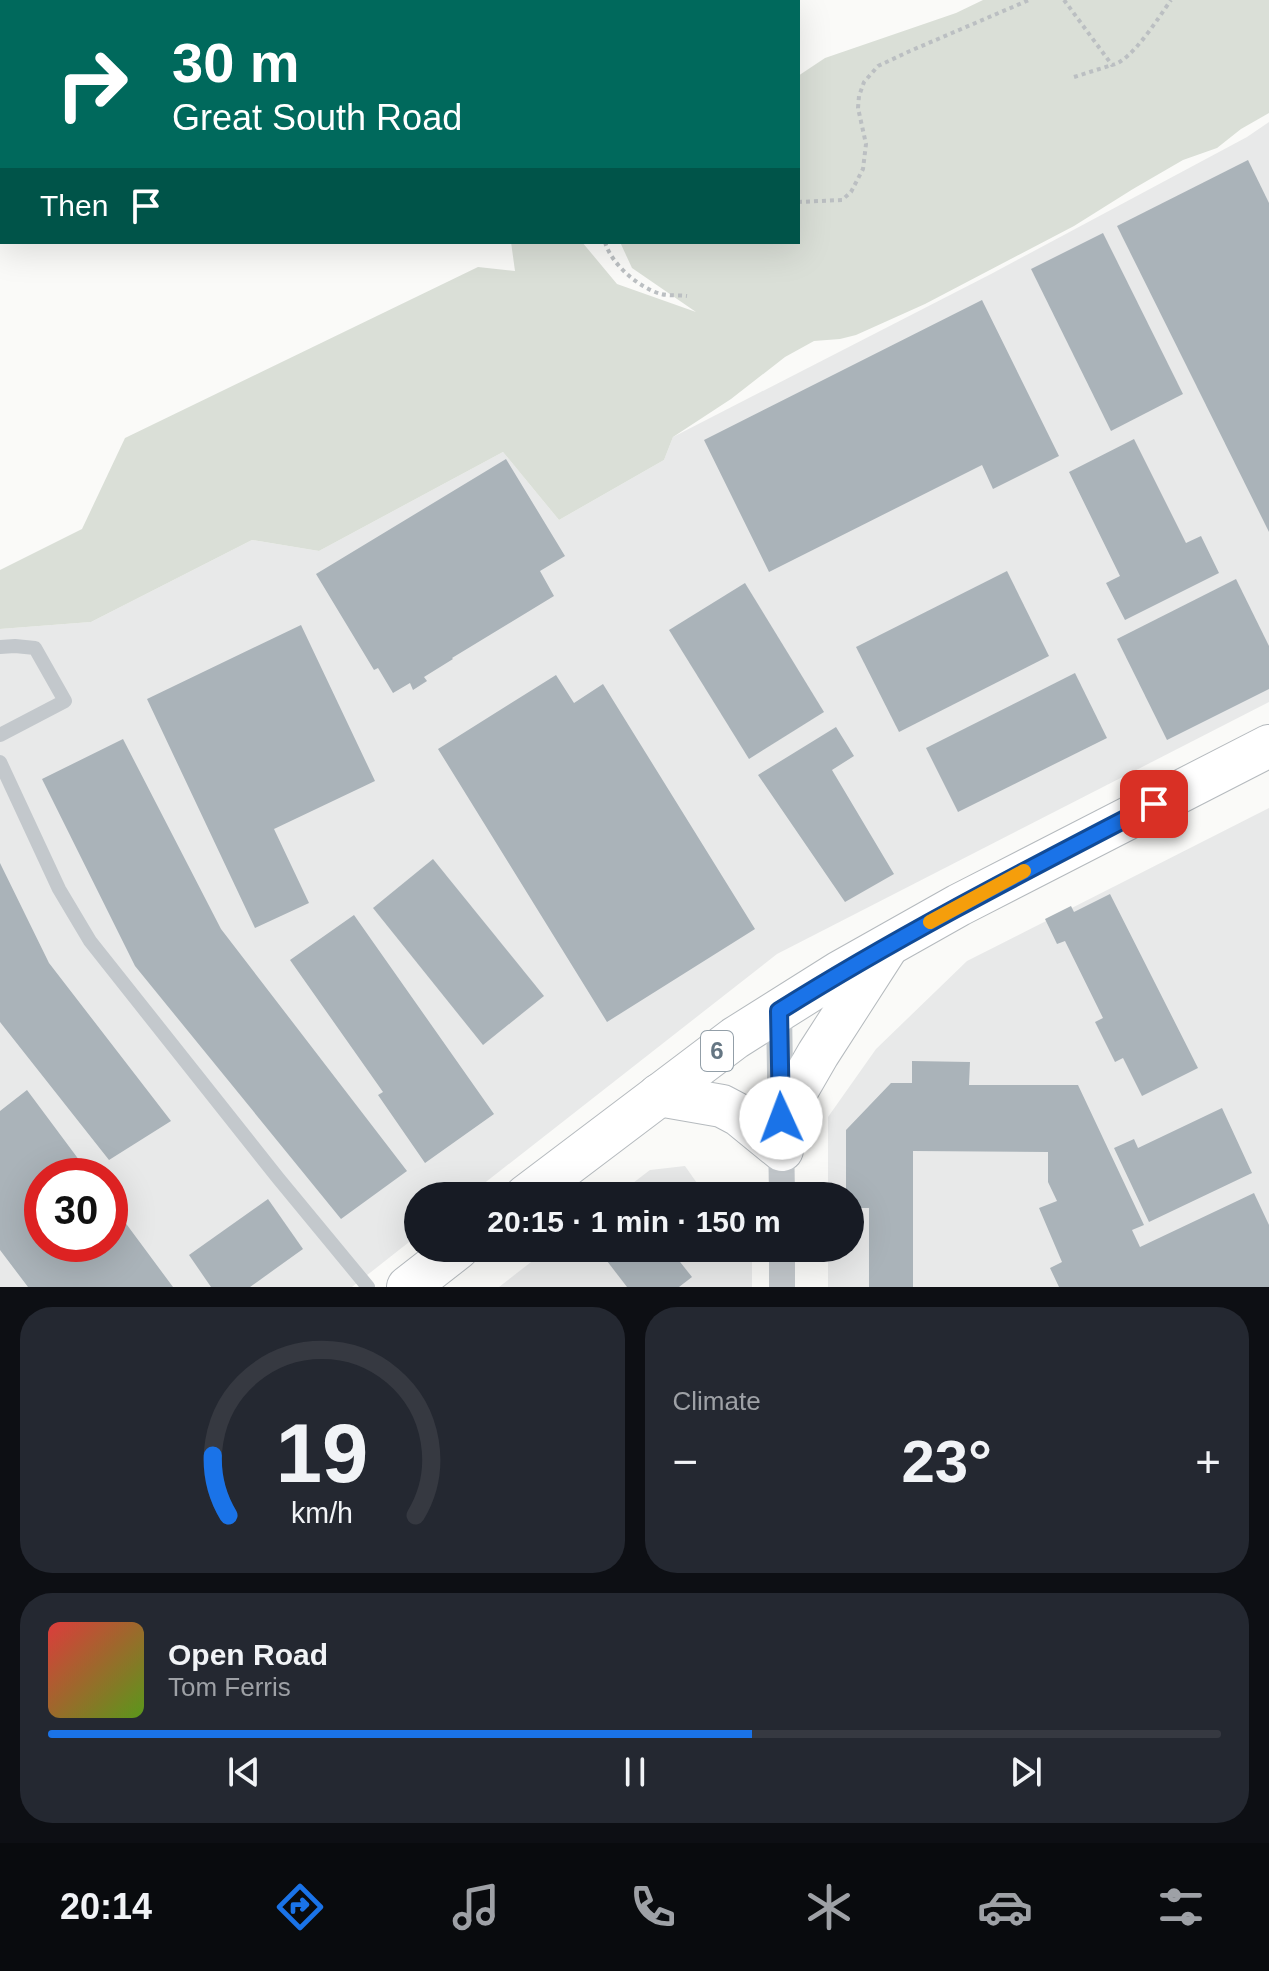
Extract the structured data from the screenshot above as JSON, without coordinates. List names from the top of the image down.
{
  "streets": {
    "main road": ["6"]
  },
  "page": {
    "turn": ["30 m", "Great South Road"],
    "then": "Then",
    "limit": "30",
    "trip": "20:15 · 1 min · 150 m",
    "tile": "Climate",
    "heat": ["−", "23°", "+"],
    "song": ["Open Road", "Tom Ferris"],
    "tabs": "20:14",
    "gauge": ["19", "km/h"]
  }
}
